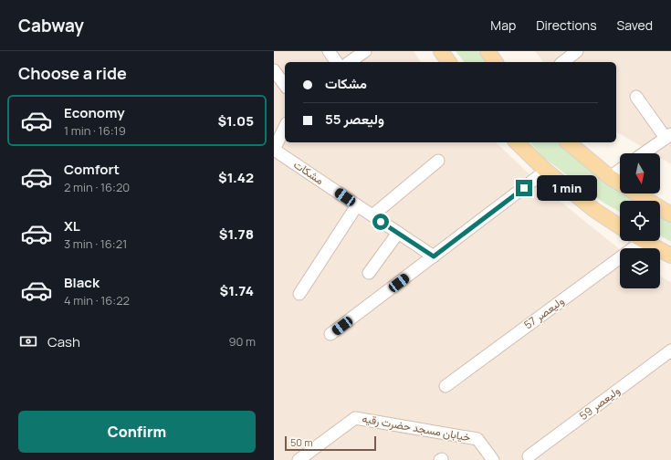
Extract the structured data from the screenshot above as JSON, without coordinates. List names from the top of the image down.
{
  "streets": {
    "street": [
      "مشکات",
      "ولیعصر 57",
      "ولیعصر 59",
      "خیابان مسجد حضرت رقیه"
    ]
  },
  "scale_bar": "50 m",
  "north": "bottom",
  "page": {
    "header": "Cabway",
    "nav": ["Map", "Directions", "Saved"],
    "heading": "Choose a ride",
    "banner": ["مشکات", "ولیعصر 55"],
    "list": [
      {
        "name": "Economy",
        "note": "1 min · 16:19",
        "value": "$1.05"
      },
      {
        "name": "Comfort",
        "note": "2 min · 16:20",
        "value": "$1.42"
      },
      {
        "name": "XL",
        "note": "3 min · 16:21",
        "value": "$1.78"
      },
      {
        "name": "Black",
        "note": "4 min · 16:22",
        "value": "$1.74"
      }
    ],
    "bubble": "1 min",
    "pay": ["Cash", "90 m"],
    "buttons": "Confirm",
    "scale": "50 m"
  }
}
